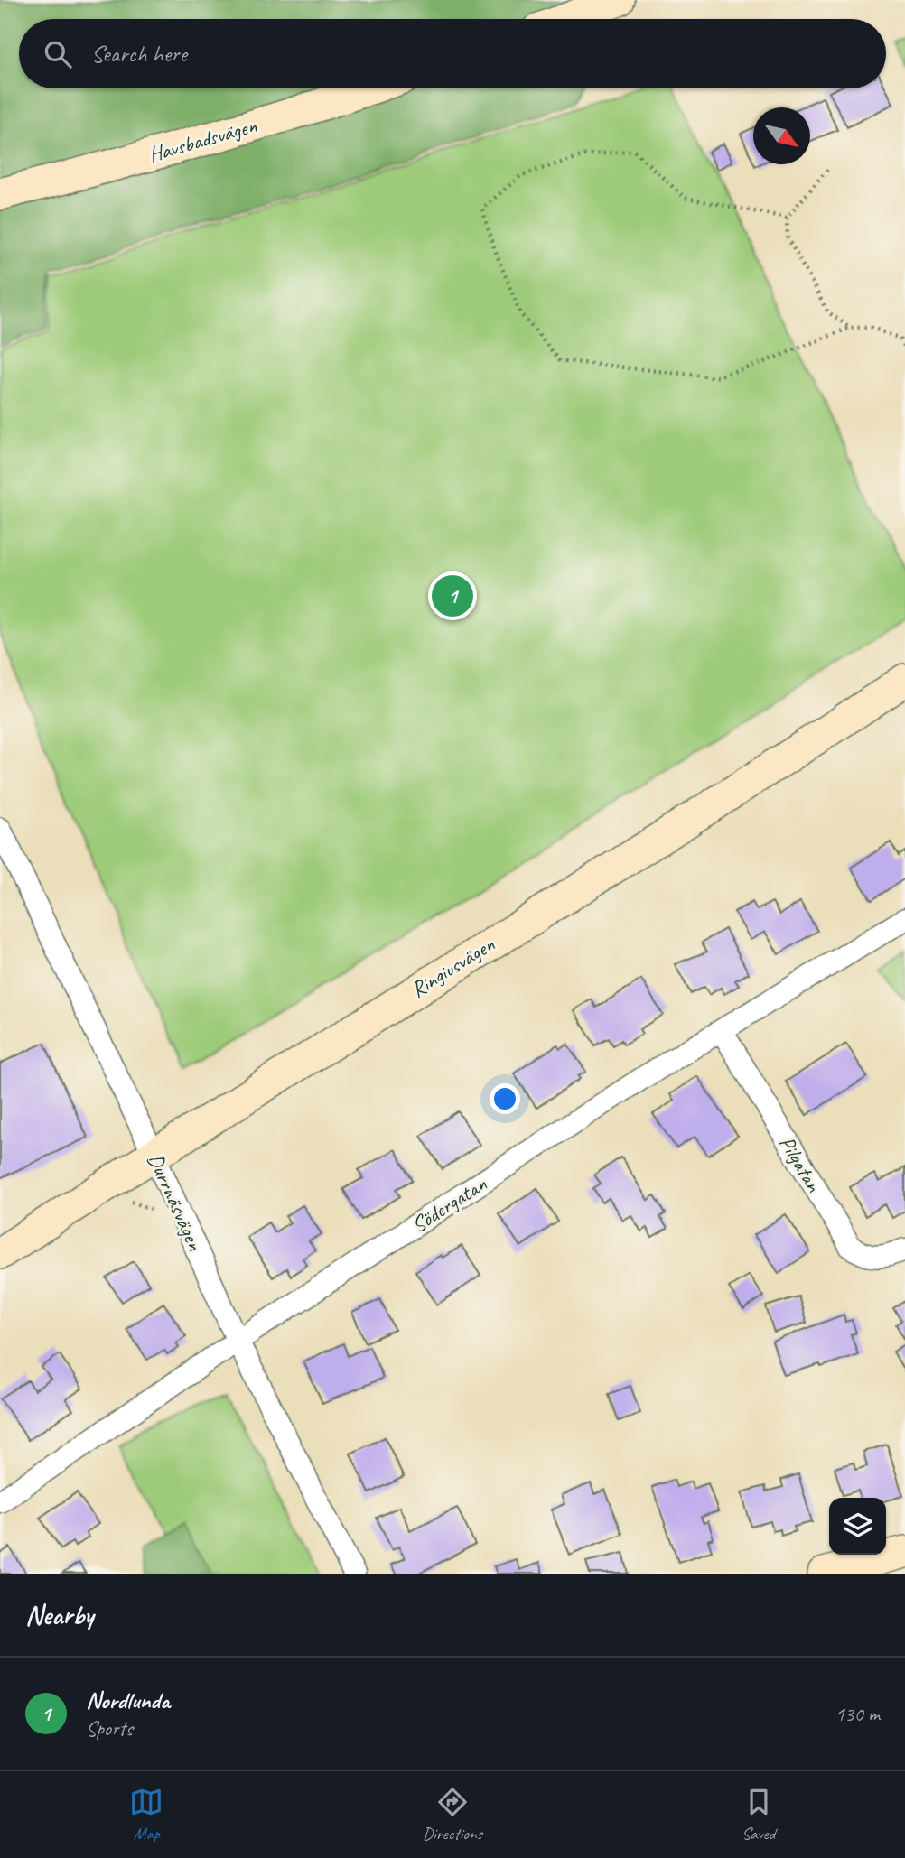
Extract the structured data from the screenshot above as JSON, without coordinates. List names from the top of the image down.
{
  "streets": {
    "street": [
      "Havsbadsvägen",
      "Ringiusvägen",
      "Pilgatan",
      "Durrnäsvägen",
      "Södergatan"
    ]
  },
  "crossings": [
    ["Ringiusvägen", "Durrnäsvägen"],
    ["Pilgatan", "Södergatan"],
    ["Durrnäsvägen", "Södergatan"]
  ],
  "north": "bottom right",
  "page": {
    "search": "Search here",
    "pins": "1",
    "heading": "Nearby",
    "list": [
      {
        "mark": "1",
        "name": "Nordlunda",
        "note": "Sports",
        "value": "130 m"
      }
    ],
    "nav": ["Map", "Directions", "Saved"]
  }
}
